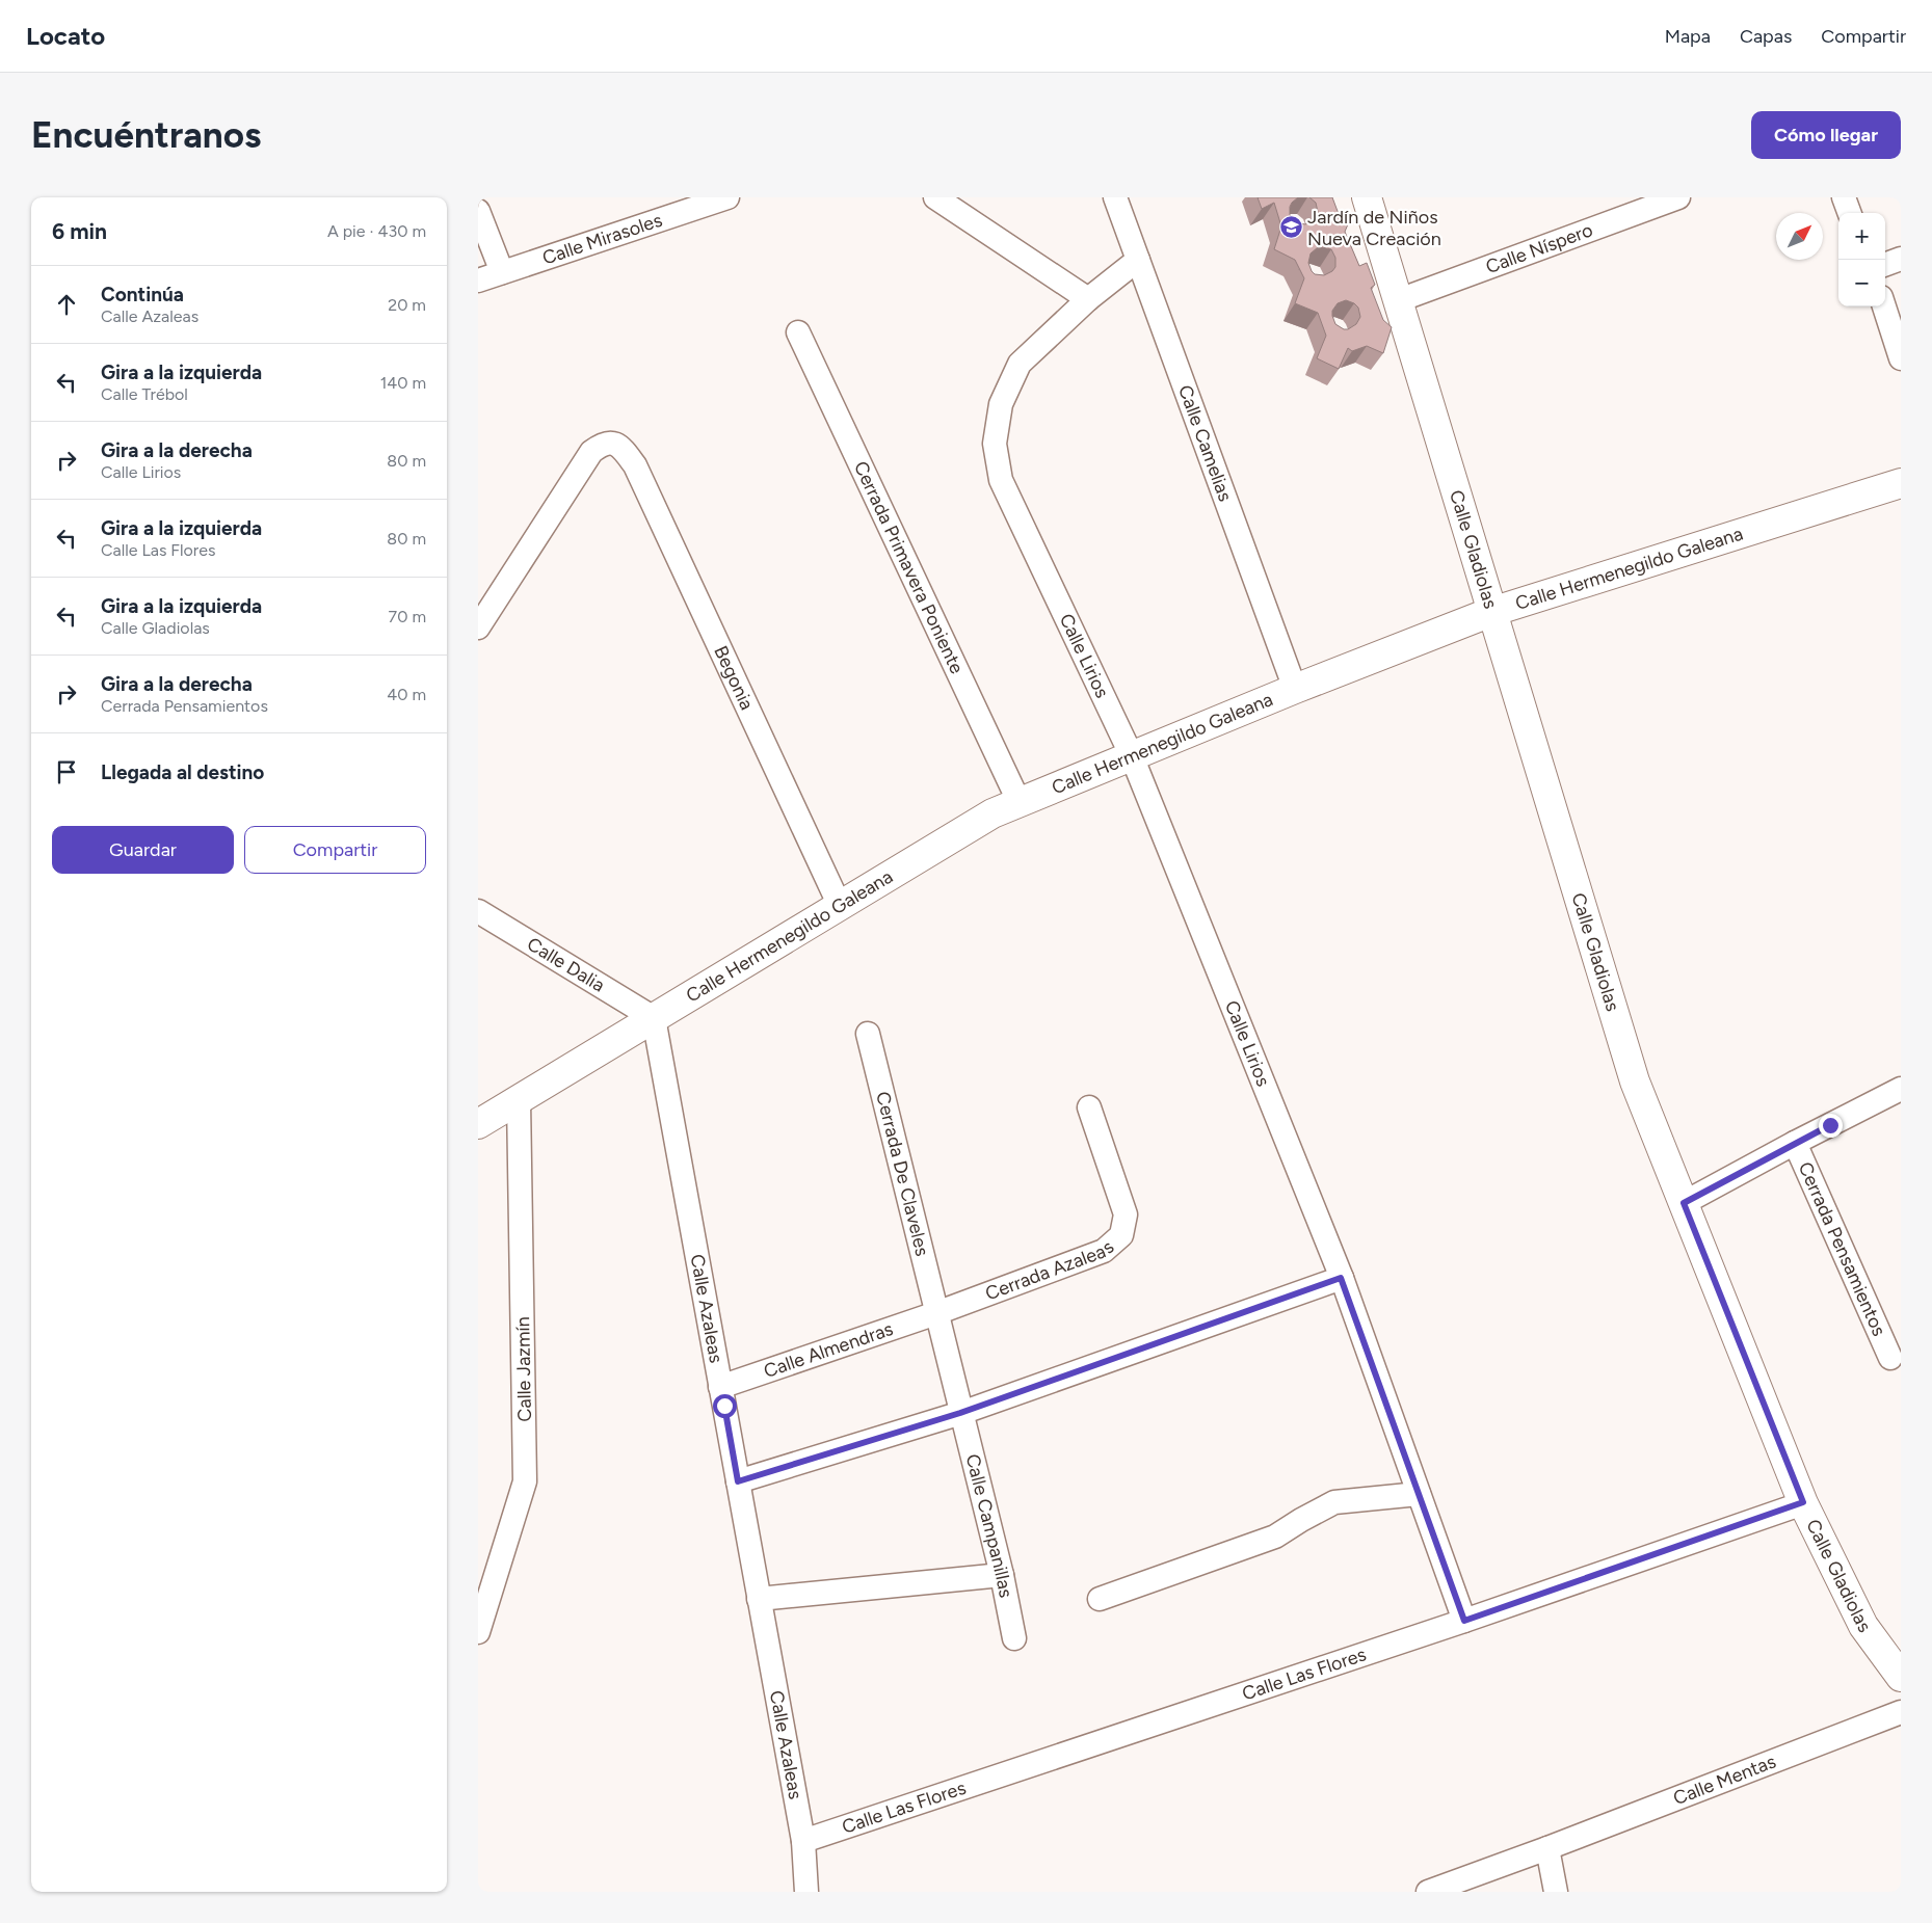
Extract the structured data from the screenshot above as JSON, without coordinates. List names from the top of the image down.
{
  "streets": {
    "street": [
      "Calle Mirasoles",
      "Calle Níspero",
      "Calle Camelias",
      "Calle Gladiolas",
      "Cerrada Primavera Poniente",
      "Calle Hermenegildo Galeana",
      "Calle Lirios",
      "Begonia",
      "Calle Dalia",
      "Cerrada De Claveles",
      "Cerrada Pensamientos",
      "Cerrada Azaleas",
      "Calle Azaleas",
      "Calle Almendras",
      "Calle Jazmín",
      "Calle Campanillas",
      "Calle Las Flores",
      "Calle Mentas"
    ]
  },
  "crossings": [
    ["Calle Níspero", "Calle Gladiolas"],
    ["Calle Camelias", "Calle Hermenegildo Galeana"],
    ["Calle Camelias", "Calle Lirios"],
    ["Calle Gladiolas", "Calle Hermenegildo Galeana"],
    ["Calle Gladiolas", "Cerrada Pensamientos"],
    ["Calle Gladiolas", "Calle Las Flores"],
    ["Cerrada Primavera Poniente", "Calle Hermenegildo Galeana"],
    ["Calle Hermenegildo Galeana", "Calle Lirios"],
    ["Calle Hermenegildo Galeana", "Begonia"],
    ["Calle Hermenegildo Galeana", "Calle Dalia"],
    ["Calle Hermenegildo Galeana", "Calle Azaleas"],
    ["Calle Hermenegildo Galeana", "Calle Jazmín"],
    ["Calle Lirios", "Calle Las Flores"],
    ["Calle Dalia", "Calle Azaleas"],
    ["Cerrada De Claveles", "Cerrada Azaleas"],
    ["Cerrada De Claveles", "Calle Almendras"],
    ["Cerrada De Claveles", "Calle Campanillas"],
    ["Cerrada Azaleas", "Calle Almendras"],
    ["Calle Azaleas", "Calle Almendras"],
    ["Calle Azaleas", "Calle Las Flores"]
  ],
  "places": {
    "school or university": ["Jardín de Niños Nueva Creación"]
  },
  "north": "top right",
  "page": {
    "header": "Locato",
    "nav": ["Mapa", "Capas", "Compartir"],
    "buttons": [
      "Cómo llegar",
      ["Guardar", "Compartir"]
    ],
    "title": "Encuéntranos",
    "heading": ["6 min", "A pie · 430 m"],
    "map_buttons": ["+", "−"],
    "list": [
      ["Continúa", "Calle Azaleas", "20 m"],
      ["Gira a la izquierda", "Calle Trébol", "140 m"],
      ["Gira a la derecha", "Calle Lirios", "80 m"],
      ["Gira a la izquierda", "Calle Las Flores", "80 m"],
      ["Gira a la izquierda", "Calle Gladiolas", "70 m"],
      ["Gira a la derecha", "Cerrada Pensamientos", "40 m"],
      "Llegada al destino"
    ]
  }
}
